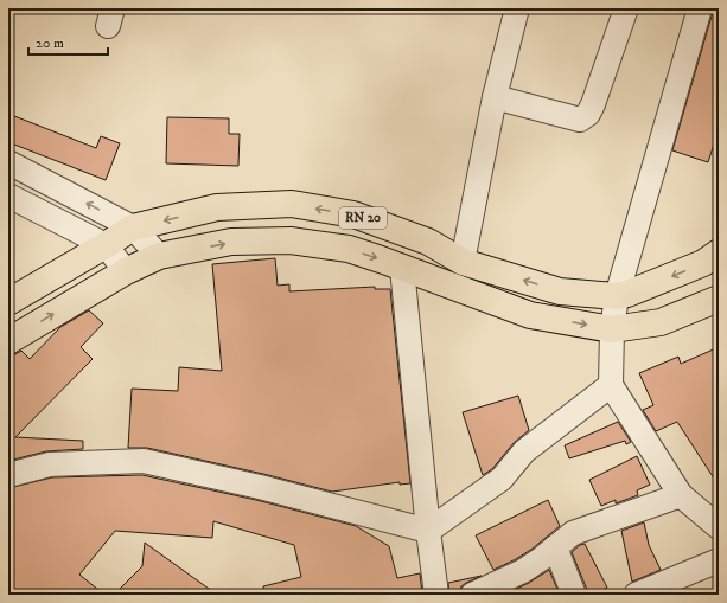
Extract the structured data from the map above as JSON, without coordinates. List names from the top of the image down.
{
  "streets": {
    "main road": ["RN 20"]
  },
  "scale_bar": "20 m"
}
